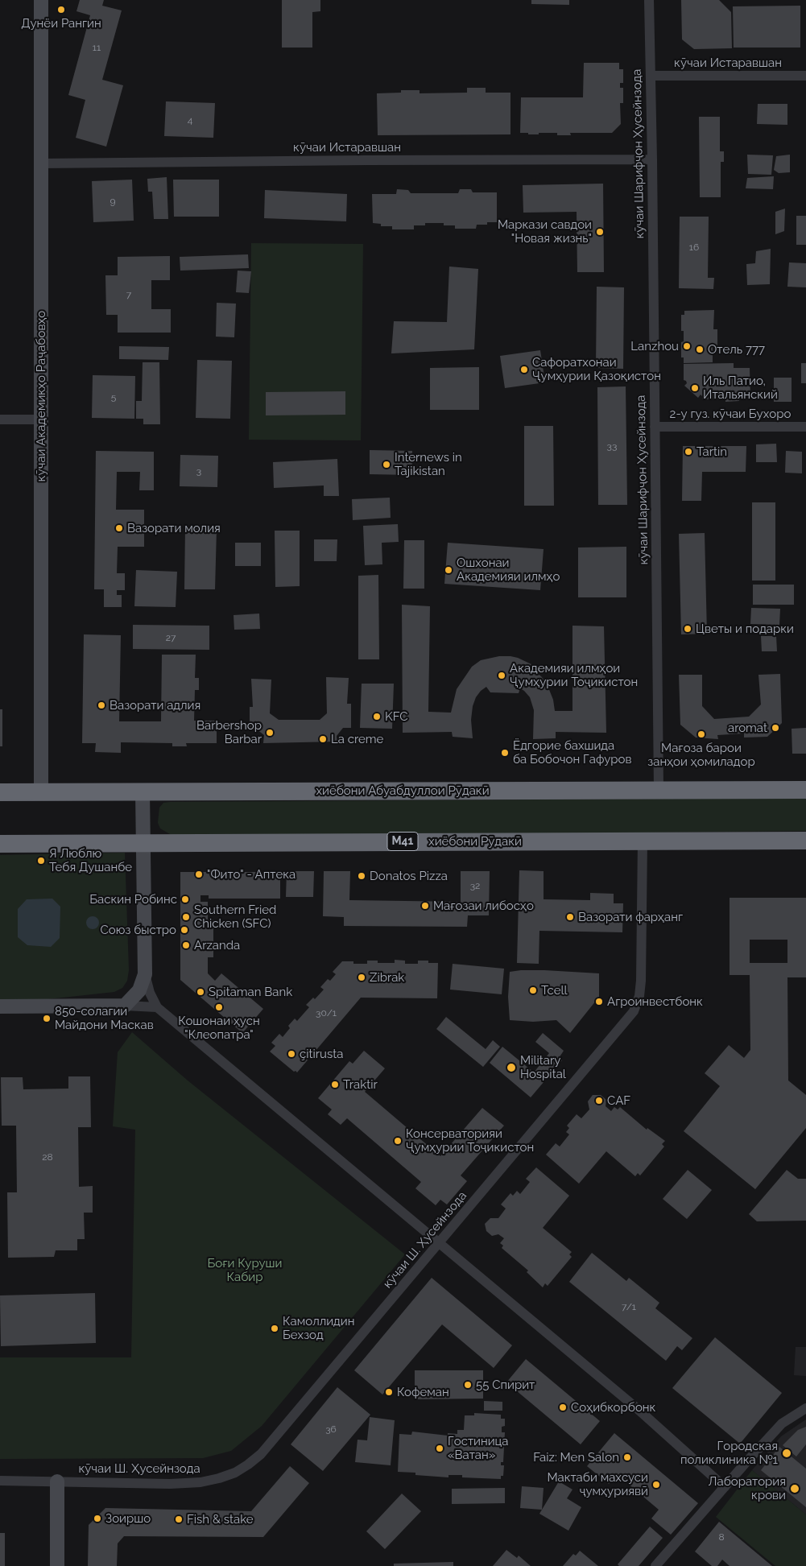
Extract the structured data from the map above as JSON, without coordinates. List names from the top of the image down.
{
  "streets": {
    "highway": ["хиёбони Абуабдуллои Рӯдакӣ", "M41", "хиёбони Рӯдакӣ"],
    "street": [
      "кӯчаи Истаравшан",
      "кӯчаи Шарифҷон Ҳусейнзода",
      "кӯчаи Академикҳо Раҷабовҳо",
      "2-у гуз. кӯчаи Бухоро",
      "кӯчаи Ш. Ҳусейнзода"
    ]
  },
  "crossings": [
    ["кӯчаи Истаравшан", "кӯчаи Шарифҷон Ҳусейнзода"],
    ["кӯчаи Истаравшан", "кӯчаи Академикҳо Раҷабовҳо"],
    ["кӯчаи Шарифҷон Ҳусейнзода", "2-у гуз. кӯчаи Бухоро"],
    ["кӯчаи Шарифҷон Ҳусейнзода", "хиёбони Абуабдуллои Рӯдакӣ"],
    ["кӯчаи Академикҳо Раҷабовҳо", "хиёбони Абуабдуллои Рӯдакӣ"],
    ["хиёбони Рӯдакӣ", "кӯчаи Ш. Ҳусейнзода"]
  ],
  "parks": ["Боғи Куруши Кабир"],
  "places": [
    "Дунёи Рангин",
    "Маркази савдои \"Новая жизнь\"",
    "Lanzhou",
    "Отель 777",
    "Сафоратхонаи Ҷумҳурии Қазоқистон",
    "Иль Патио, Итальянский",
    "Tartin",
    "Internews in Tajikistan",
    "Вазорати молия",
    "Ошхонаи Академияи илмҳо",
    "Цветы и подарки",
    "Академияи илмҳои Ҷумҳурии Тоҷикистон",
    "Вазорати адлия",
    "KFC",
    "aromat",
    "Barbershop Barbar",
    "Мағоза барои занҳои ҳомиладор",
    "La creme",
    "Ёдгорие бахшида ба Бобочон Гафуров",
    "Я Люблю Тебя Душанбе",
    "\"Фито\" - Аптека",
    "Donatos Pizza",
    "Баскин Робинс",
    "Мағозаи либосҳо",
    "Southern Fried Chicken (SFC)",
    "Вазорати фарҳанг",
    "Союз быстро",
    "Arzanda",
    "Zibrak",
    "Tcell",
    "Spitaman Bank",
    "Агроинвестбонк",
    "Кошонаи ҳусн \"Клеопатра\"",
    "850-солагии Майдони Маскав",
    "çitirusta",
    "Military Hospital",
    "Traktir",
    "CAF",
    "Консерваторияи Ҷумҳурии Тоҷикистон",
    "Камоллидин Бехзод",
    "55 Спирит",
    "Кофеман",
    "Соҳибкорбонк",
    "Гостиница «Ватан»",
    "Городская поликлиника №1",
    "Faiz: Men Salon",
    "Мактаби махсуси ҷумҳуриявӣ",
    "Лаборатория крови",
    "Зоиршо",
    "Fish & stake"
  ],
  "house_numbers": [
    "11",
    "4",
    "9",
    "16",
    "7",
    "5",
    "33",
    "3",
    "27",
    "32",
    "30/1",
    "28",
    "7/1",
    "36",
    "8"
  ]
}
